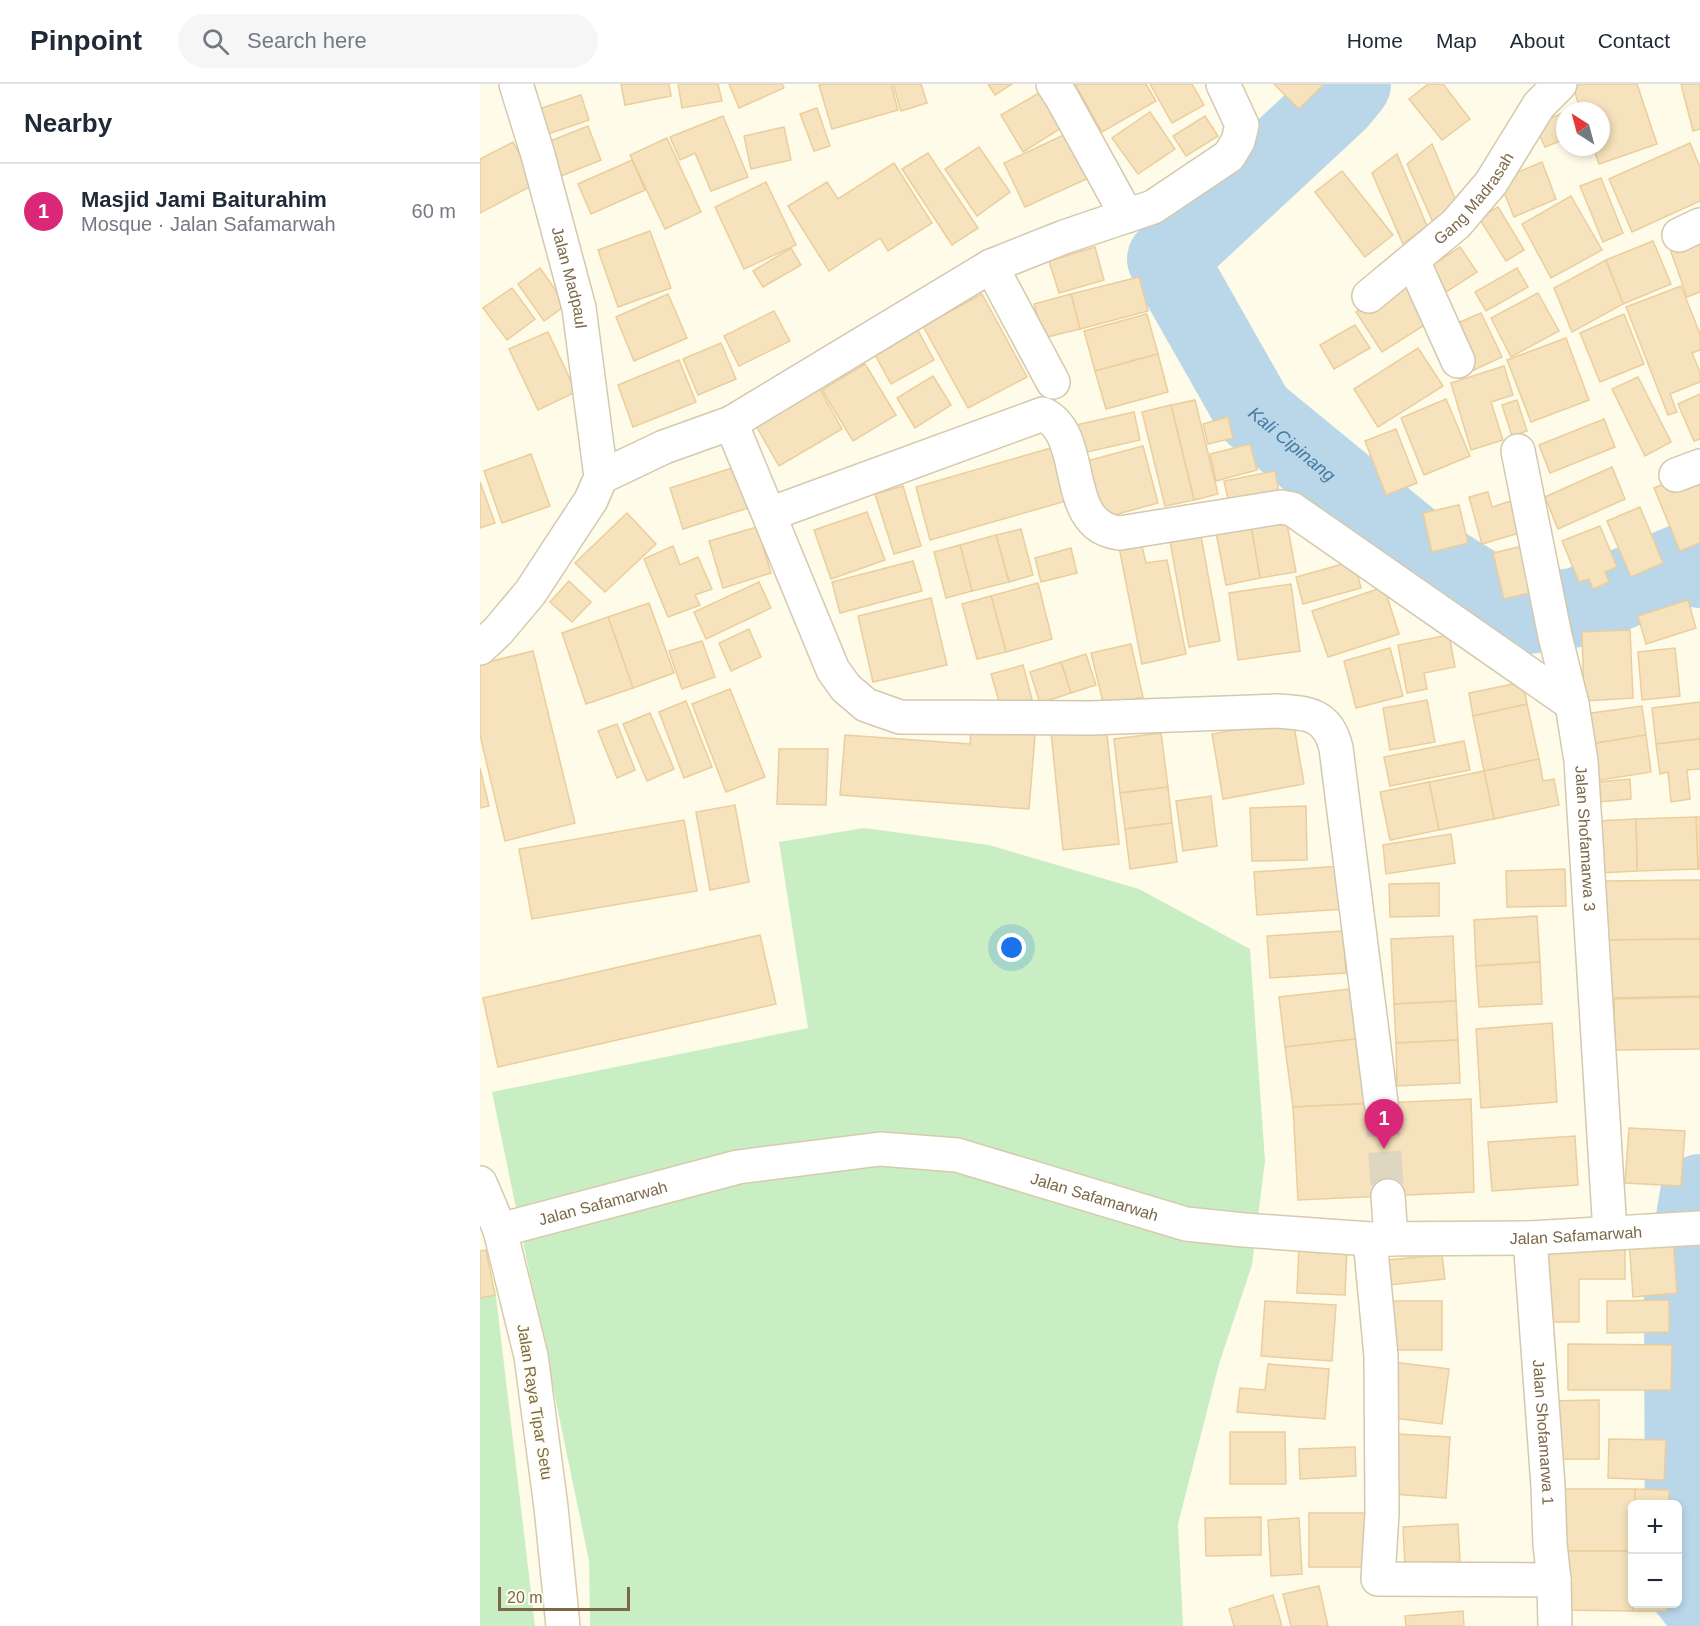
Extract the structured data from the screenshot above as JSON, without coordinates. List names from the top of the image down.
{
  "streets": {
    "street": [
      "Gang Madrasah",
      "Jalan Madpaul",
      "Jalan Shofamarwa 3",
      "Jalan Safamarwah",
      "Jalan Raya Tipar Setu",
      "Jalan Shofamarwa 1"
    ]
  },
  "crossings": [
    ["Jalan Shofamarwa 3", "Jalan Safamarwah"],
    ["Jalan Safamarwah", "Jalan Raya Tipar Setu"],
    ["Jalan Safamarwah", "Jalan Shofamarwa 1"]
  ],
  "water": ["Kali Cipinang"],
  "scale_bar": "20 m",
  "north": "top left",
  "page": {
    "header": "Pinpoint",
    "search": "Search here",
    "nav": [
      "Home",
      "Map",
      "About",
      "Contact"
    ],
    "heading": "Nearby",
    "list": [
      {
        "mark": "1",
        "name": "Masjid Jami Baiturahim",
        "note": "Mosque · Jalan Safamarwah",
        "value": "60 m"
      }
    ],
    "pins": "1",
    "map_buttons": ["+", "−"],
    "scale": "20 m"
  }
}
